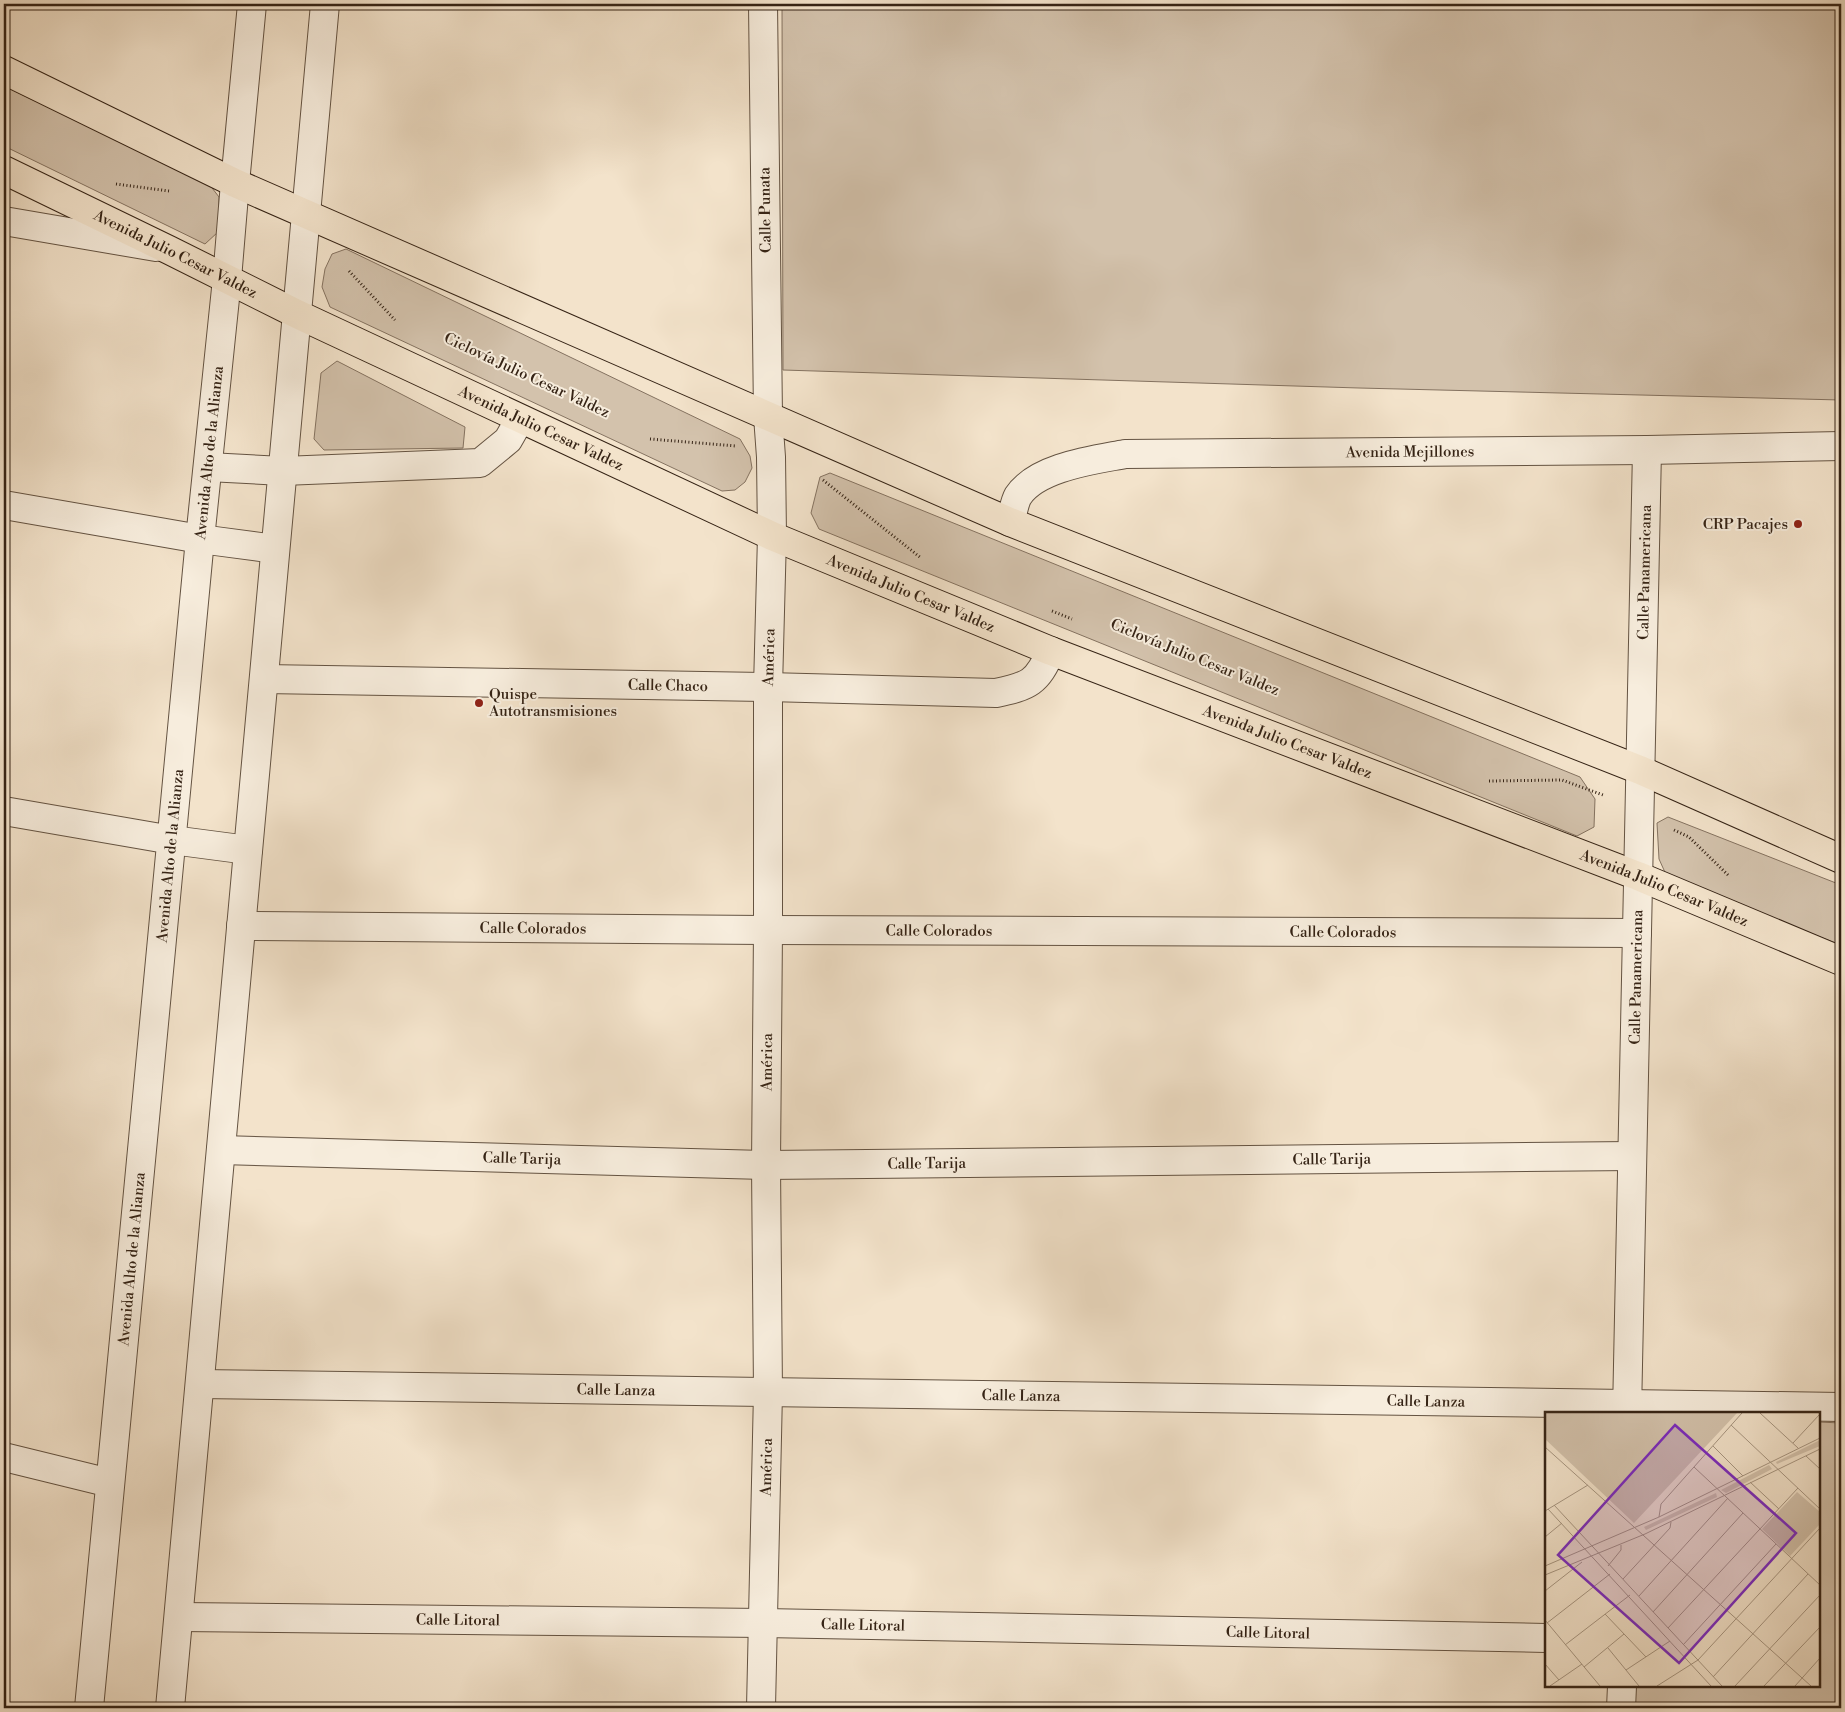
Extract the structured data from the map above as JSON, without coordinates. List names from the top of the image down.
{
  "streets": {
    "main road": ["Avenida Julio Cesar Valdez"],
    "street": [
      "Calle Punata",
      "Avenida Mejillones",
      "Avenida Alto de la Alianza",
      "Calle Panamericana",
      "América",
      "Calle Chaco",
      "Calle Colorados",
      "Calle Tarija",
      "Calle Lanza",
      "Calle Litoral"
    ]
  },
  "crossings": [
    ["Calle Punata", "América"],
    ["Avenida Julio Cesar Valdez", "Avenida Alto de la Alianza"],
    ["Avenida Julio Cesar Valdez", "Calle Panamericana"],
    ["Avenida Julio Cesar Valdez", "América"],
    ["Avenida Julio Cesar Valdez", "Calle Chaco"],
    ["Avenida Mejillones", "Calle Panamericana"],
    ["Calle Panamericana", "Calle Colorados"],
    ["Calle Panamericana", "Calle Tarija"],
    ["Calle Panamericana", "Calle Lanza"],
    ["América", "Calle Chaco"],
    ["América", "Calle Colorados"],
    ["América", "Calle Tarija"],
    ["América", "Calle Lanza"],
    ["América", "Calle Litoral"]
  ],
  "places": ["CRP Pacajes", "Quispe Autotransmisiones"]
}
